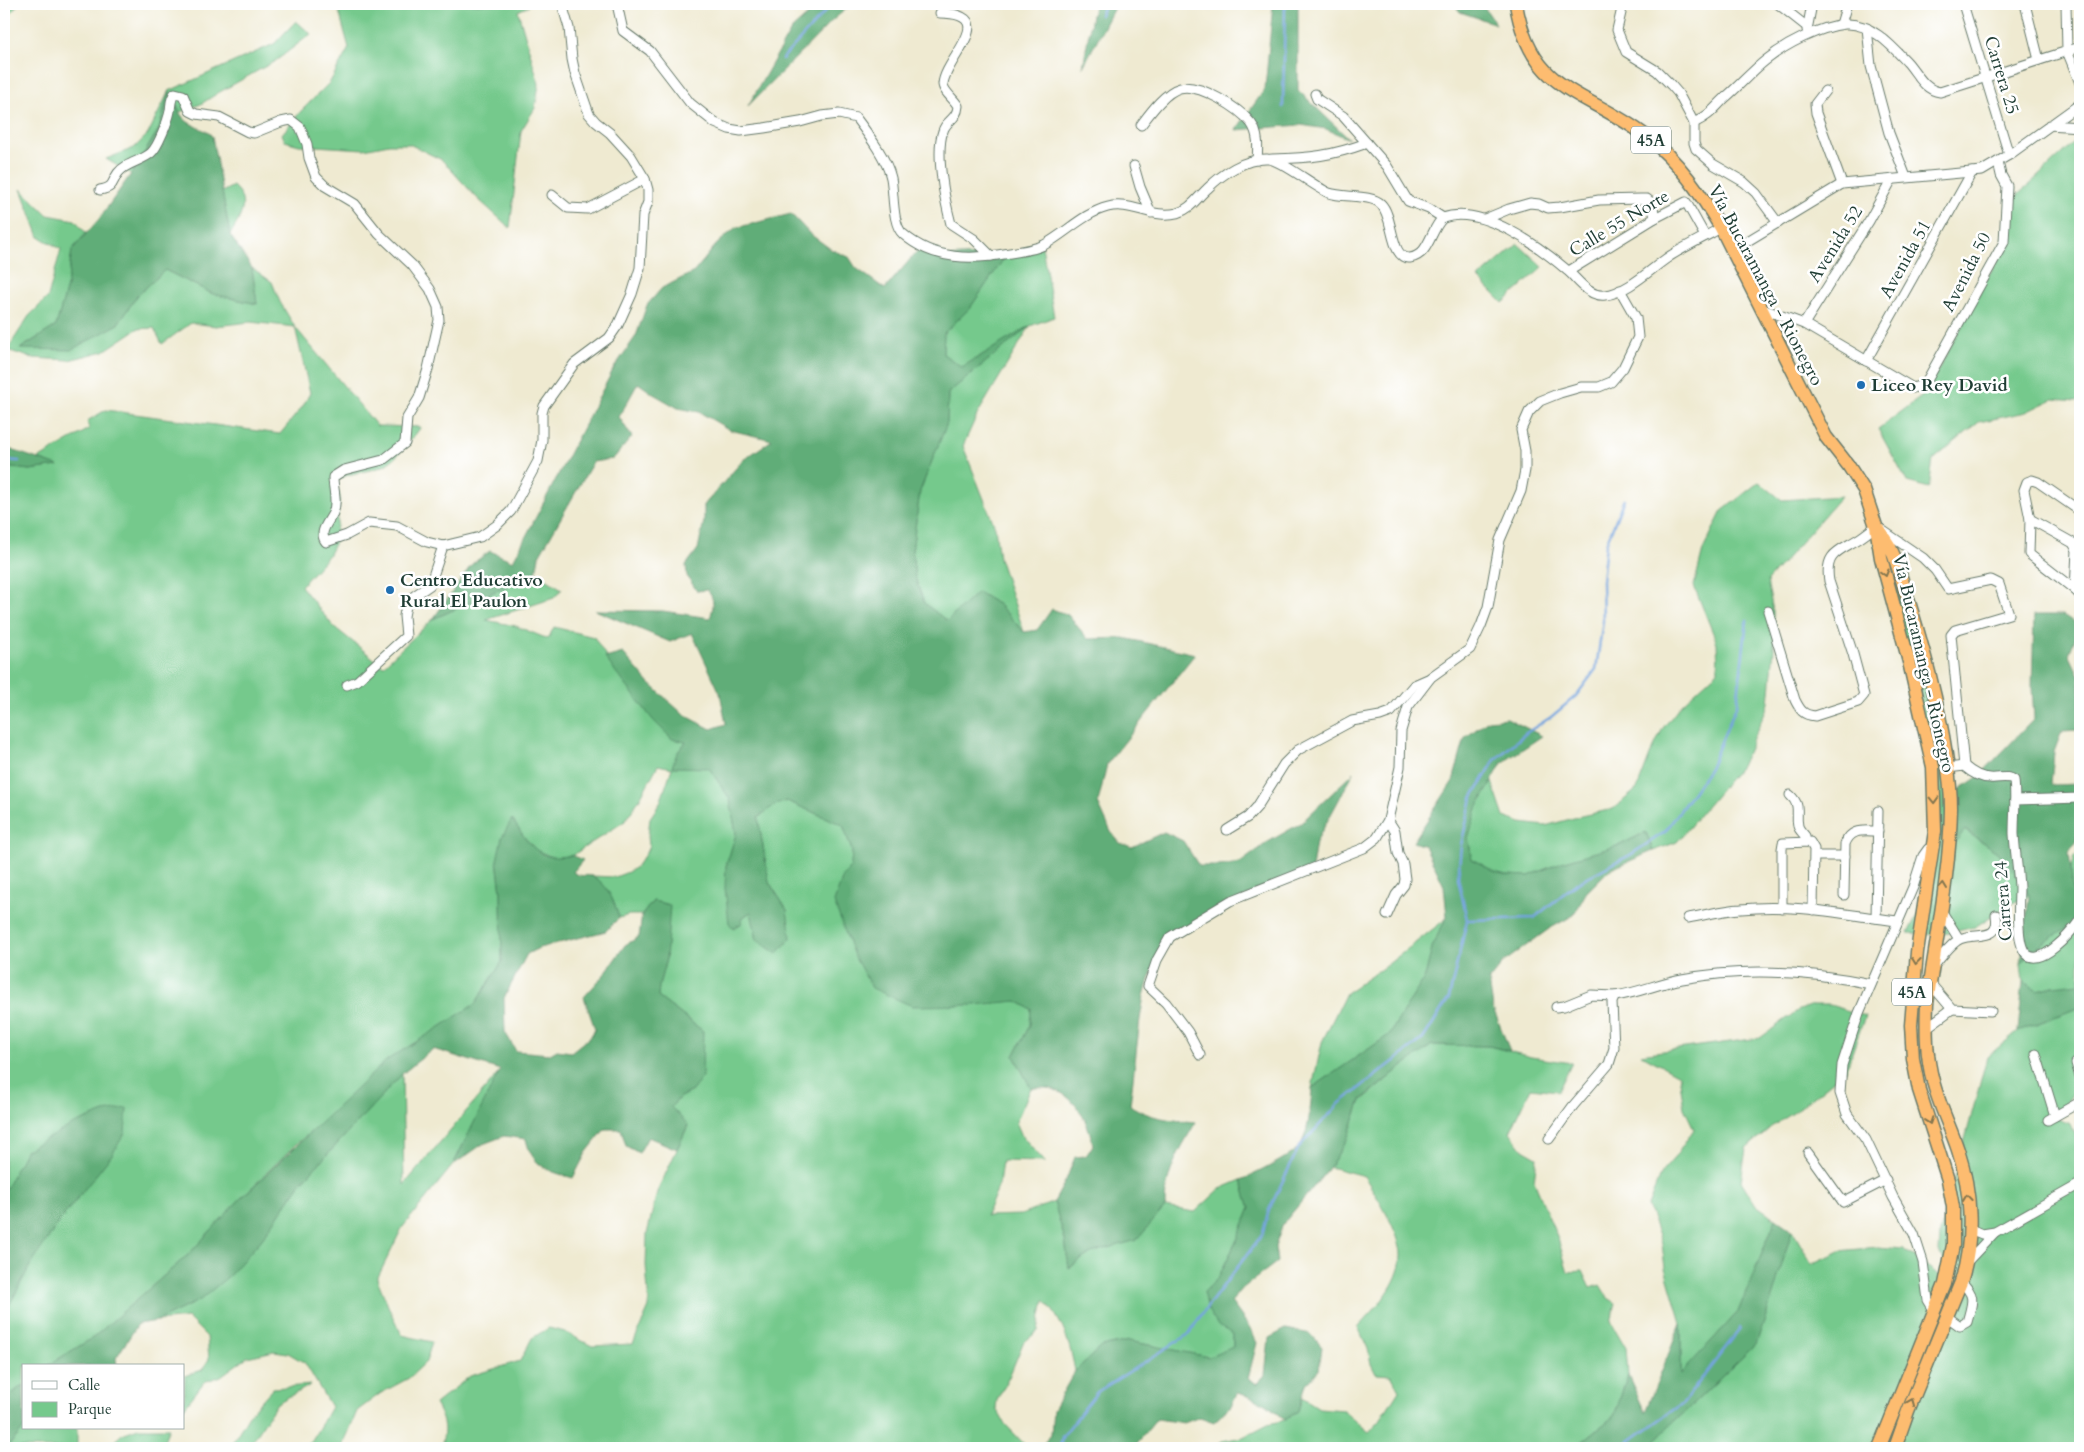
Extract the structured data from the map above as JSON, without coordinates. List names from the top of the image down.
{
  "streets": {
    "highway": ["45A", "Vía Bucaramanga - Rionegro"],
    "street": [
      "Carrera 25",
      "Calle 55 Norte",
      "Avenida 52",
      "Avenida 51",
      "Avenida 50",
      "Carrera 24"
    ]
  },
  "crossings": [
    ["Avenida 51", "Avenida 50"]
  ],
  "places": ["Liceo Rey David", "Centro Educativo Rural El Paulon"],
  "legend": ["Calle", "Parque"]
}
